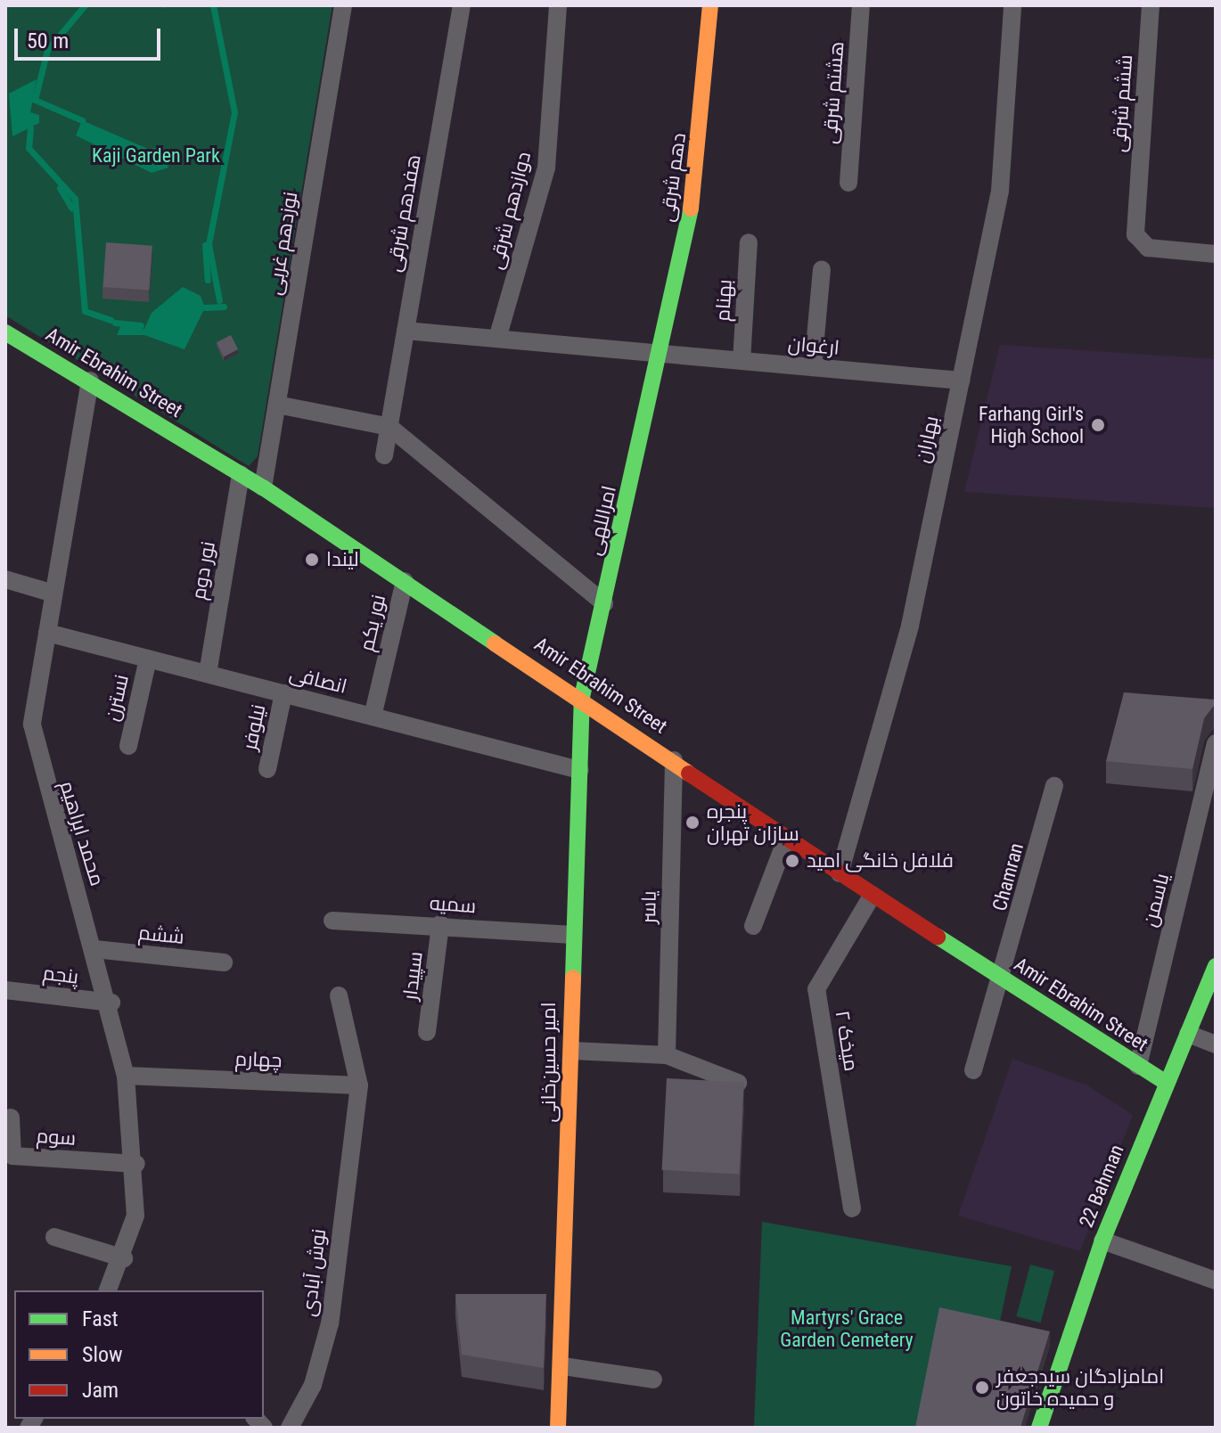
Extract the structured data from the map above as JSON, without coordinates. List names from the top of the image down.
{
  "streets": {
    "main road": [
      "دهم شرقی",
      "Amir Ebrahim Street",
      "امراللهی",
      "امیر حسین‌خانی",
      "22 Bahman"
    ],
    "street": [
      "هشتم شرقی",
      "ششم شرقی",
      "دوازدهم شرقی",
      "هفدهم شرقی",
      "نوزدهم غربی",
      "بهنام",
      "ارغوان",
      "بهاران",
      "نور دوم",
      "نور یکم",
      "انصافی",
      "نسترن",
      "نیلوفر",
      "محمد ابراهیم",
      "Chamran",
      "یاسمن",
      "سمیه",
      "یاسر",
      "ششم",
      "پنجم",
      "سپیدار",
      "میخک ۲",
      "چهارم",
      "سوم",
      "نوش آبادی"
    ]
  },
  "crossings": [
    ["دهم شرقی", "ارغوان"],
    ["دهم شرقی", "امراللهی"],
    ["دوازدهم شرقی", "ارغوان"],
    ["هفدهم شرقی", "ارغوان"],
    ["نوزدهم غربی", "Amir Ebrahim Street"],
    ["بهنام", "ارغوان"],
    ["ارغوان", "بهاران"],
    ["ارغوان", "امراللهی"],
    ["Amir Ebrahim Street", "بهاران"],
    ["Amir Ebrahim Street", "امراللهی"],
    ["Amir Ebrahim Street", "نور دوم"],
    ["Amir Ebrahim Street", "نور یکم"],
    ["Amir Ebrahim Street", "محمد ابراهیم"],
    ["Amir Ebrahim Street", "Chamran"],
    ["Amir Ebrahim Street", "یاسمن"],
    ["Amir Ebrahim Street", "یاسر"],
    ["Amir Ebrahim Street", "میخک ۲"],
    ["Amir Ebrahim Street", "امیر حسین‌خانی"],
    ["Amir Ebrahim Street", "22 Bahman"],
    ["امراللهی", "امیر حسین‌خانی"],
    ["نور دوم", "انصافی"],
    ["نور یکم", "انصافی"],
    ["انصافی", "نسترن"],
    ["انصافی", "نیلوفر"],
    ["انصافی", "محمد ابراهیم"],
    ["انصافی", "امیر حسین‌خانی"],
    ["محمد ابراهیم", "ششم"],
    ["محمد ابراهیم", "پنجم"],
    ["محمد ابراهیم", "چهارم"],
    ["محمد ابراهیم", "سوم"],
    ["سمیه", "سپیدار"],
    ["سمیه", "امیر حسین‌خانی"],
    ["چهارم", "نوش آبادی"]
  ],
  "parks": ["Kaji Garden Park", "Martyrs' Grace Garden Cemetery"],
  "places": [
    "Farhang Girl's High School",
    "لیندا",
    "پنجره سازان تهران",
    "فلافل خانگی امید",
    "امامزادگان سیدجعفر و حمیده خاتون"
  ],
  "legend": ["Fast", "Slow", "Jam"],
  "scale_bar": "50 m"
}
